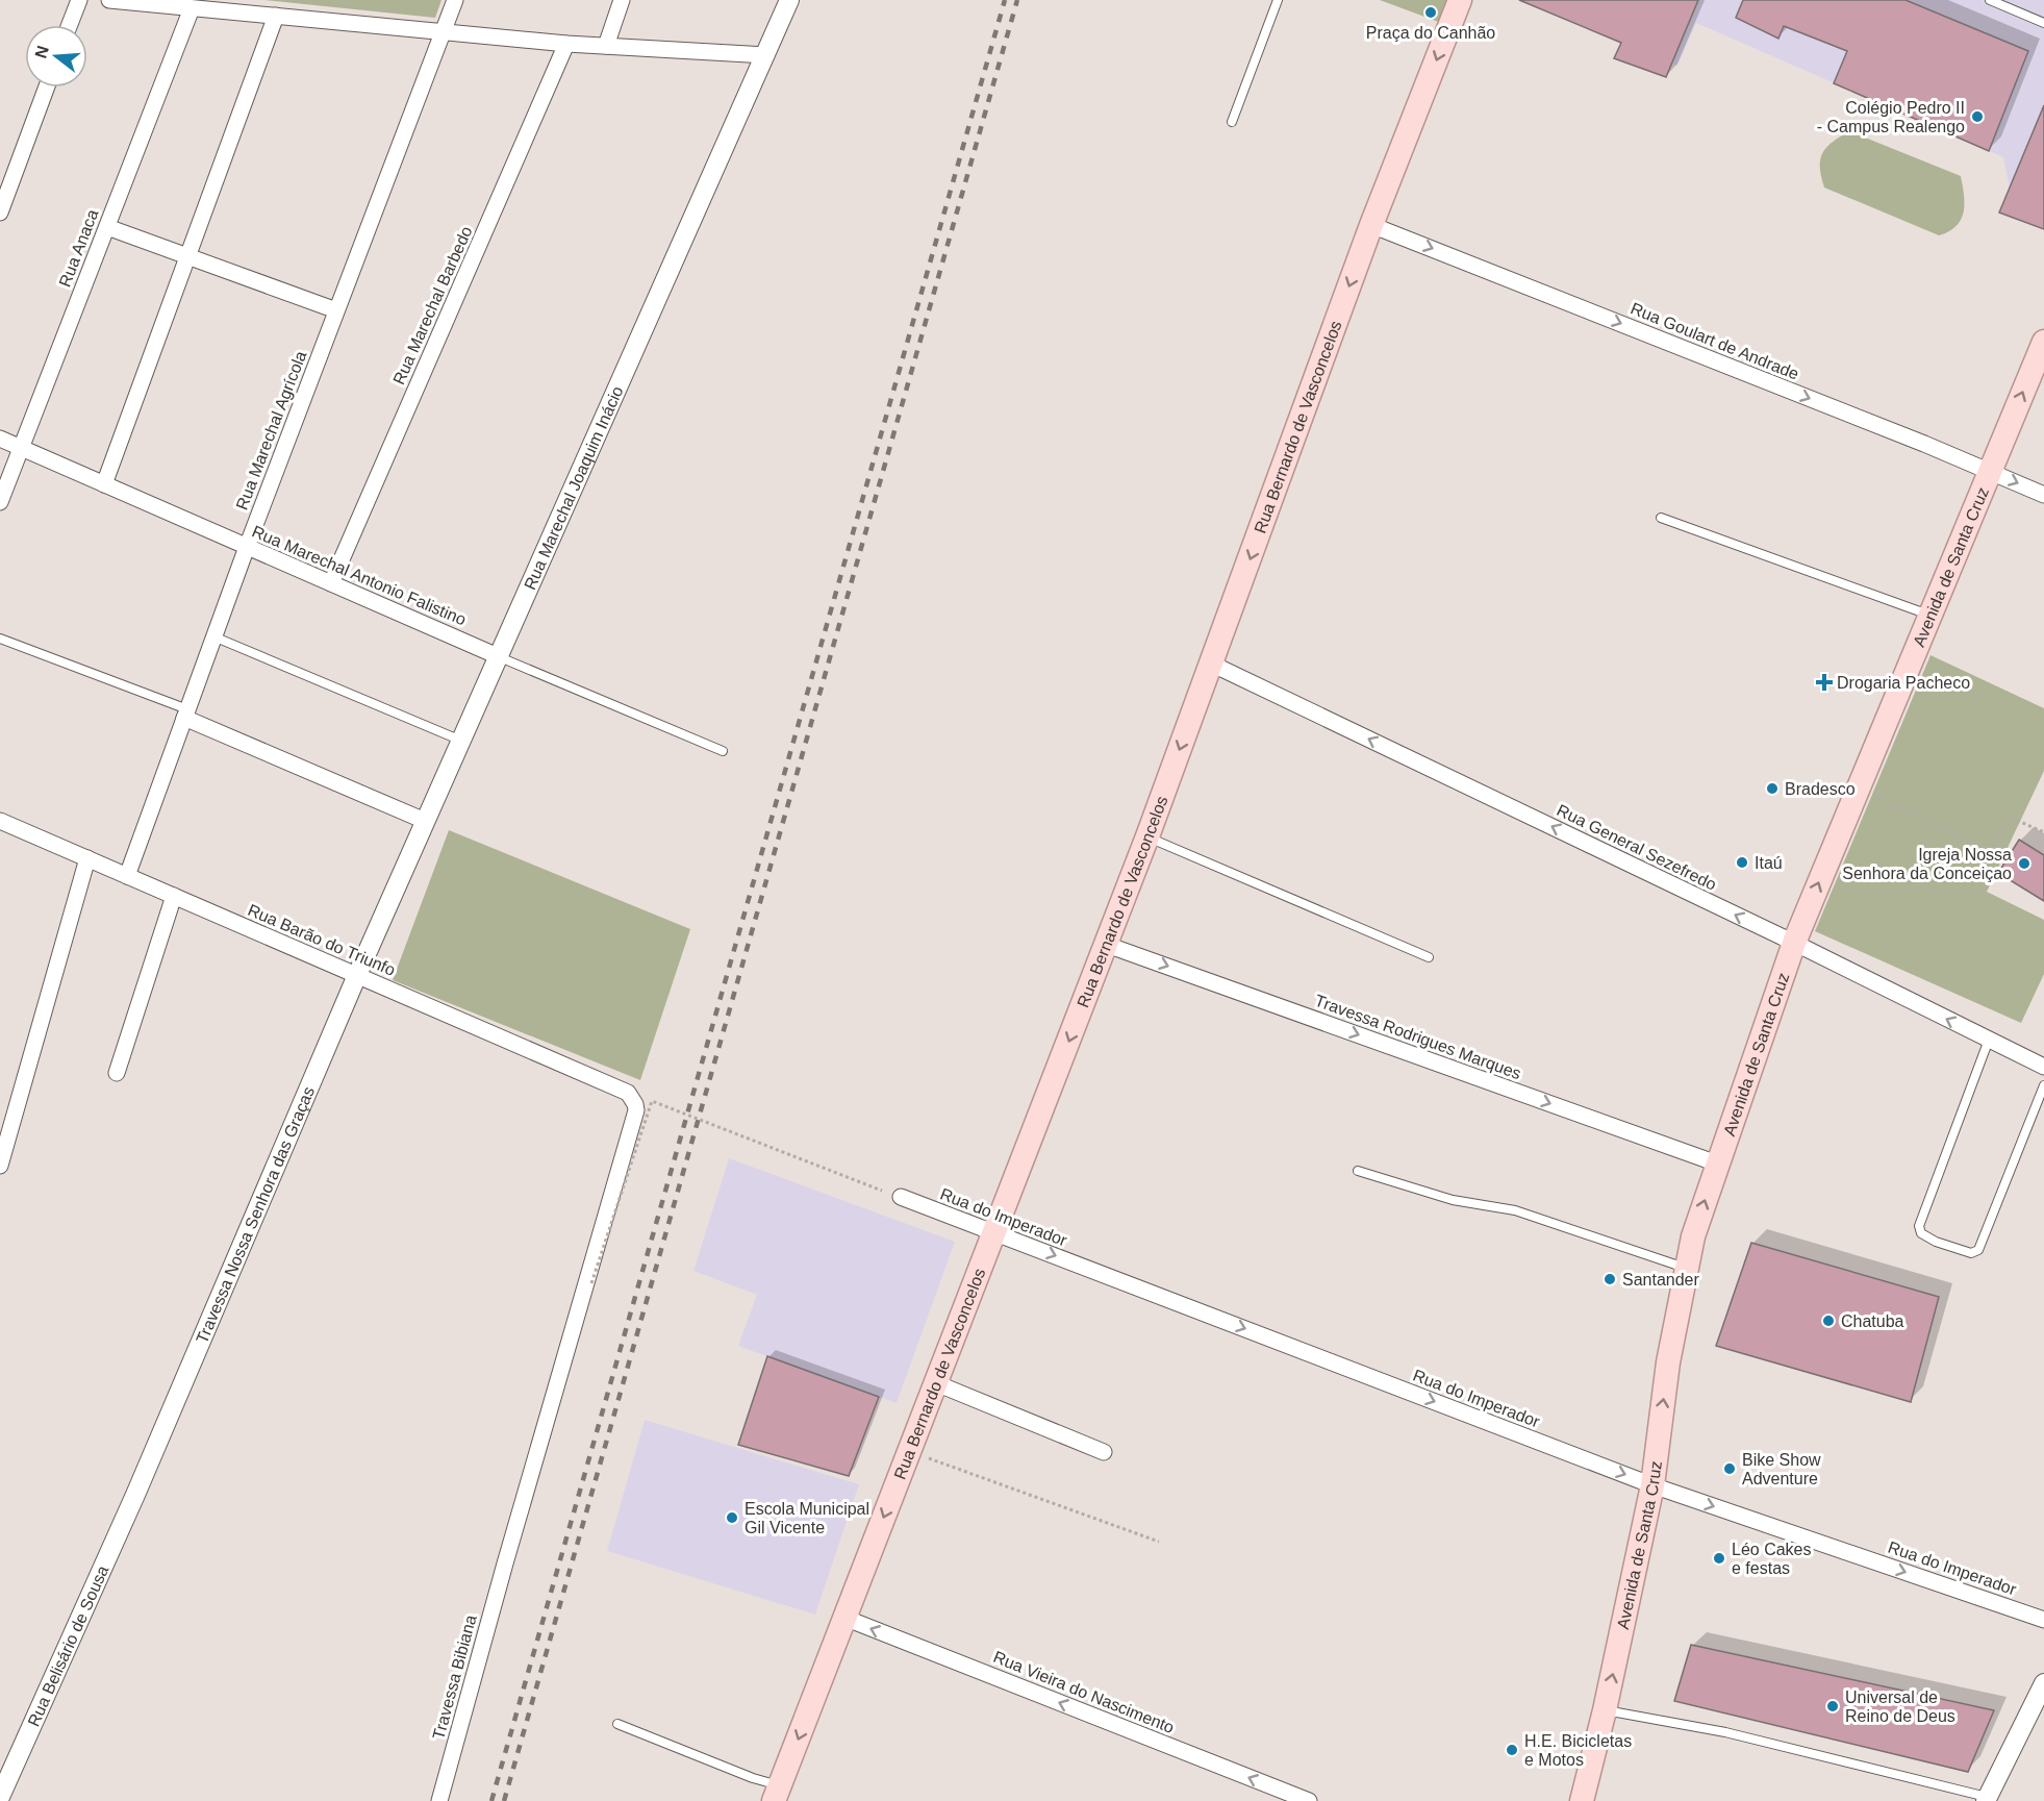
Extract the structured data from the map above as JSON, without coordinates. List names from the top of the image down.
{
  "streets": {
    "main road": ["Rua Bernardo de Vasconcelos", "Avenida de Santa Cruz"],
    "street": [
      "Rua Anaca",
      "Rua Marechal Barbedo",
      "Rua Goulart de Andrade",
      "Rua Marechal Agrícola",
      "Rua Marechal Joaquim Inácio",
      "Rua Marechal Antonio Falistino",
      "Rua General Sezefredo",
      "Rua Barão do Triunfo",
      "Travessa Rodrigues Marques",
      "Travessa Nossa Senhora das Graças",
      "Rua do Imperador",
      "Rua Belisário de Sousa",
      "Travessa Bibiana",
      "Rua Vieira do Nascimento"
    ]
  },
  "crossings": [
    ["Rua Anaca", "Rua Marechal Antonio Falistino"],
    ["Rua Marechal Barbedo", "Rua Marechal Antonio Falistino"],
    ["Rua Goulart de Andrade", "Rua Bernardo de Vasconcelos"],
    ["Rua Goulart de Andrade", "Avenida de Santa Cruz"],
    ["Rua Bernardo de Vasconcelos", "Rua General Sezefredo"],
    ["Rua Bernardo de Vasconcelos", "Travessa Rodrigues Marques"],
    ["Rua Bernardo de Vasconcelos", "Rua do Imperador"],
    ["Rua Bernardo de Vasconcelos", "Rua Vieira do Nascimento"],
    ["Rua Marechal Agrícola", "Rua Marechal Antonio Falistino"],
    ["Rua Marechal Agrícola", "Rua Barão do Triunfo"],
    ["Rua Marechal Joaquim Inácio", "Rua Marechal Antonio Falistino"],
    ["Rua Marechal Joaquim Inácio", "Rua Barão do Triunfo"],
    ["Rua Marechal Joaquim Inácio", "Travessa Nossa Senhora das Graças"],
    ["Avenida de Santa Cruz", "Rua General Sezefredo"],
    ["Avenida de Santa Cruz", "Travessa Rodrigues Marques"],
    ["Avenida de Santa Cruz", "Rua do Imperador"],
    ["Rua Barão do Triunfo", "Travessa Nossa Senhora das Graças"],
    ["Rua Barão do Triunfo", "Travessa Bibiana"],
    ["Travessa Nossa Senhora das Graças", "Rua Belisário de Sousa"]
  ],
  "one_way": [
    "Rua Goulart de Andrade",
    "Rua Bernardo de Vasconcelos",
    "Avenida de Santa Cruz",
    "Rua General Sezefredo",
    "Travessa Rodrigues Marques",
    "Rua do Imperador",
    "Rua Vieira do Nascimento"
  ],
  "places": {
    "other": [
      "Praça do Canhão",
      "Colégio Pedro II - Campus Realengo",
      "Bradesco",
      "Itaú",
      "Igreja Nossa Senhora da Conceiçao",
      "Santander",
      "Chatuba",
      "Bike Show Adventure",
      "Escola Municipal Gil Vicente",
      "Léo Cakes e festas",
      "Universal de Reino de Deus",
      "H.E. Bicicletas e Motos"
    ],
    "health": ["Drogaria Pacheco"]
  },
  "north": "left"
}
